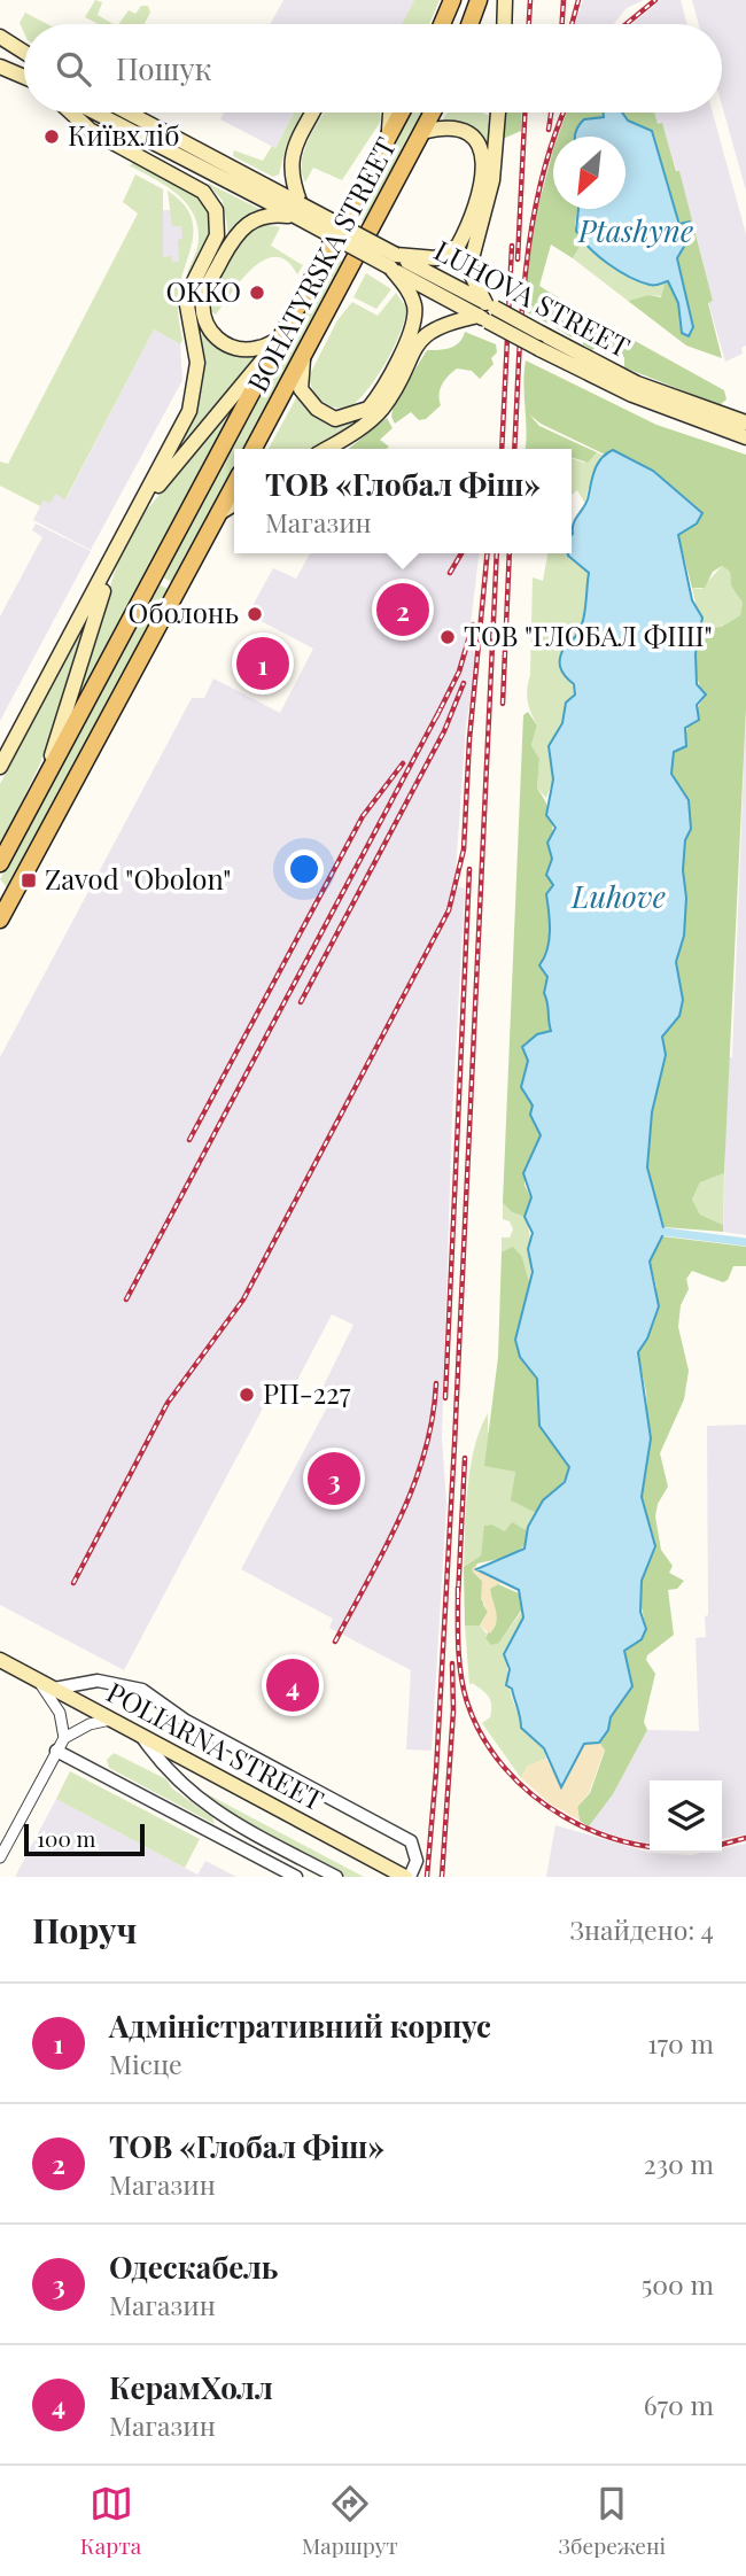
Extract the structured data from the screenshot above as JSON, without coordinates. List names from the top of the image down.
{
  "streets": {
    "main road": ["BOHATYRSKA STREET", "LUHOVA STREET", "POLIARNA STREET"]
  },
  "water": ["Ptashyne", "Luhove"],
  "places": {
    "other": [
      "Київхліб",
      "OKKO",
      "Оболонь",
      "ТОВ \"ГЛОБАЛ ФІШ\"",
      "РП-227"
    ],
    "transit": ["Zavod \"Obolon\""]
  },
  "scale_bar": "100 m",
  "north": "bottom left",
  "page": {
    "search": "Пошук",
    "popup": ["ТОВ «Глобал Фіш»", "Магазин"],
    "pins": [
      "2",
      "1",
      "3",
      "4"
    ],
    "scale": "100 m",
    "heading": ["Поруч", "Знайдено: 4"],
    "list": [
      {
        "mark": "1",
        "name": "Адміністративний корпус",
        "note": "Місце",
        "value": "170 m"
      },
      {
        "mark": "2",
        "name": "ТОВ «Глобал Фіш»",
        "note": "Магазин",
        "value": "230 m"
      },
      {
        "mark": "3",
        "name": "Одескабель",
        "note": "Магазин",
        "value": "500 m"
      },
      {
        "mark": "4",
        "name": "КерамХолл",
        "note": "Магазин",
        "value": "670 m"
      }
    ],
    "nav": ["Карта", "Маршрут", "Збережені"]
  }
}
